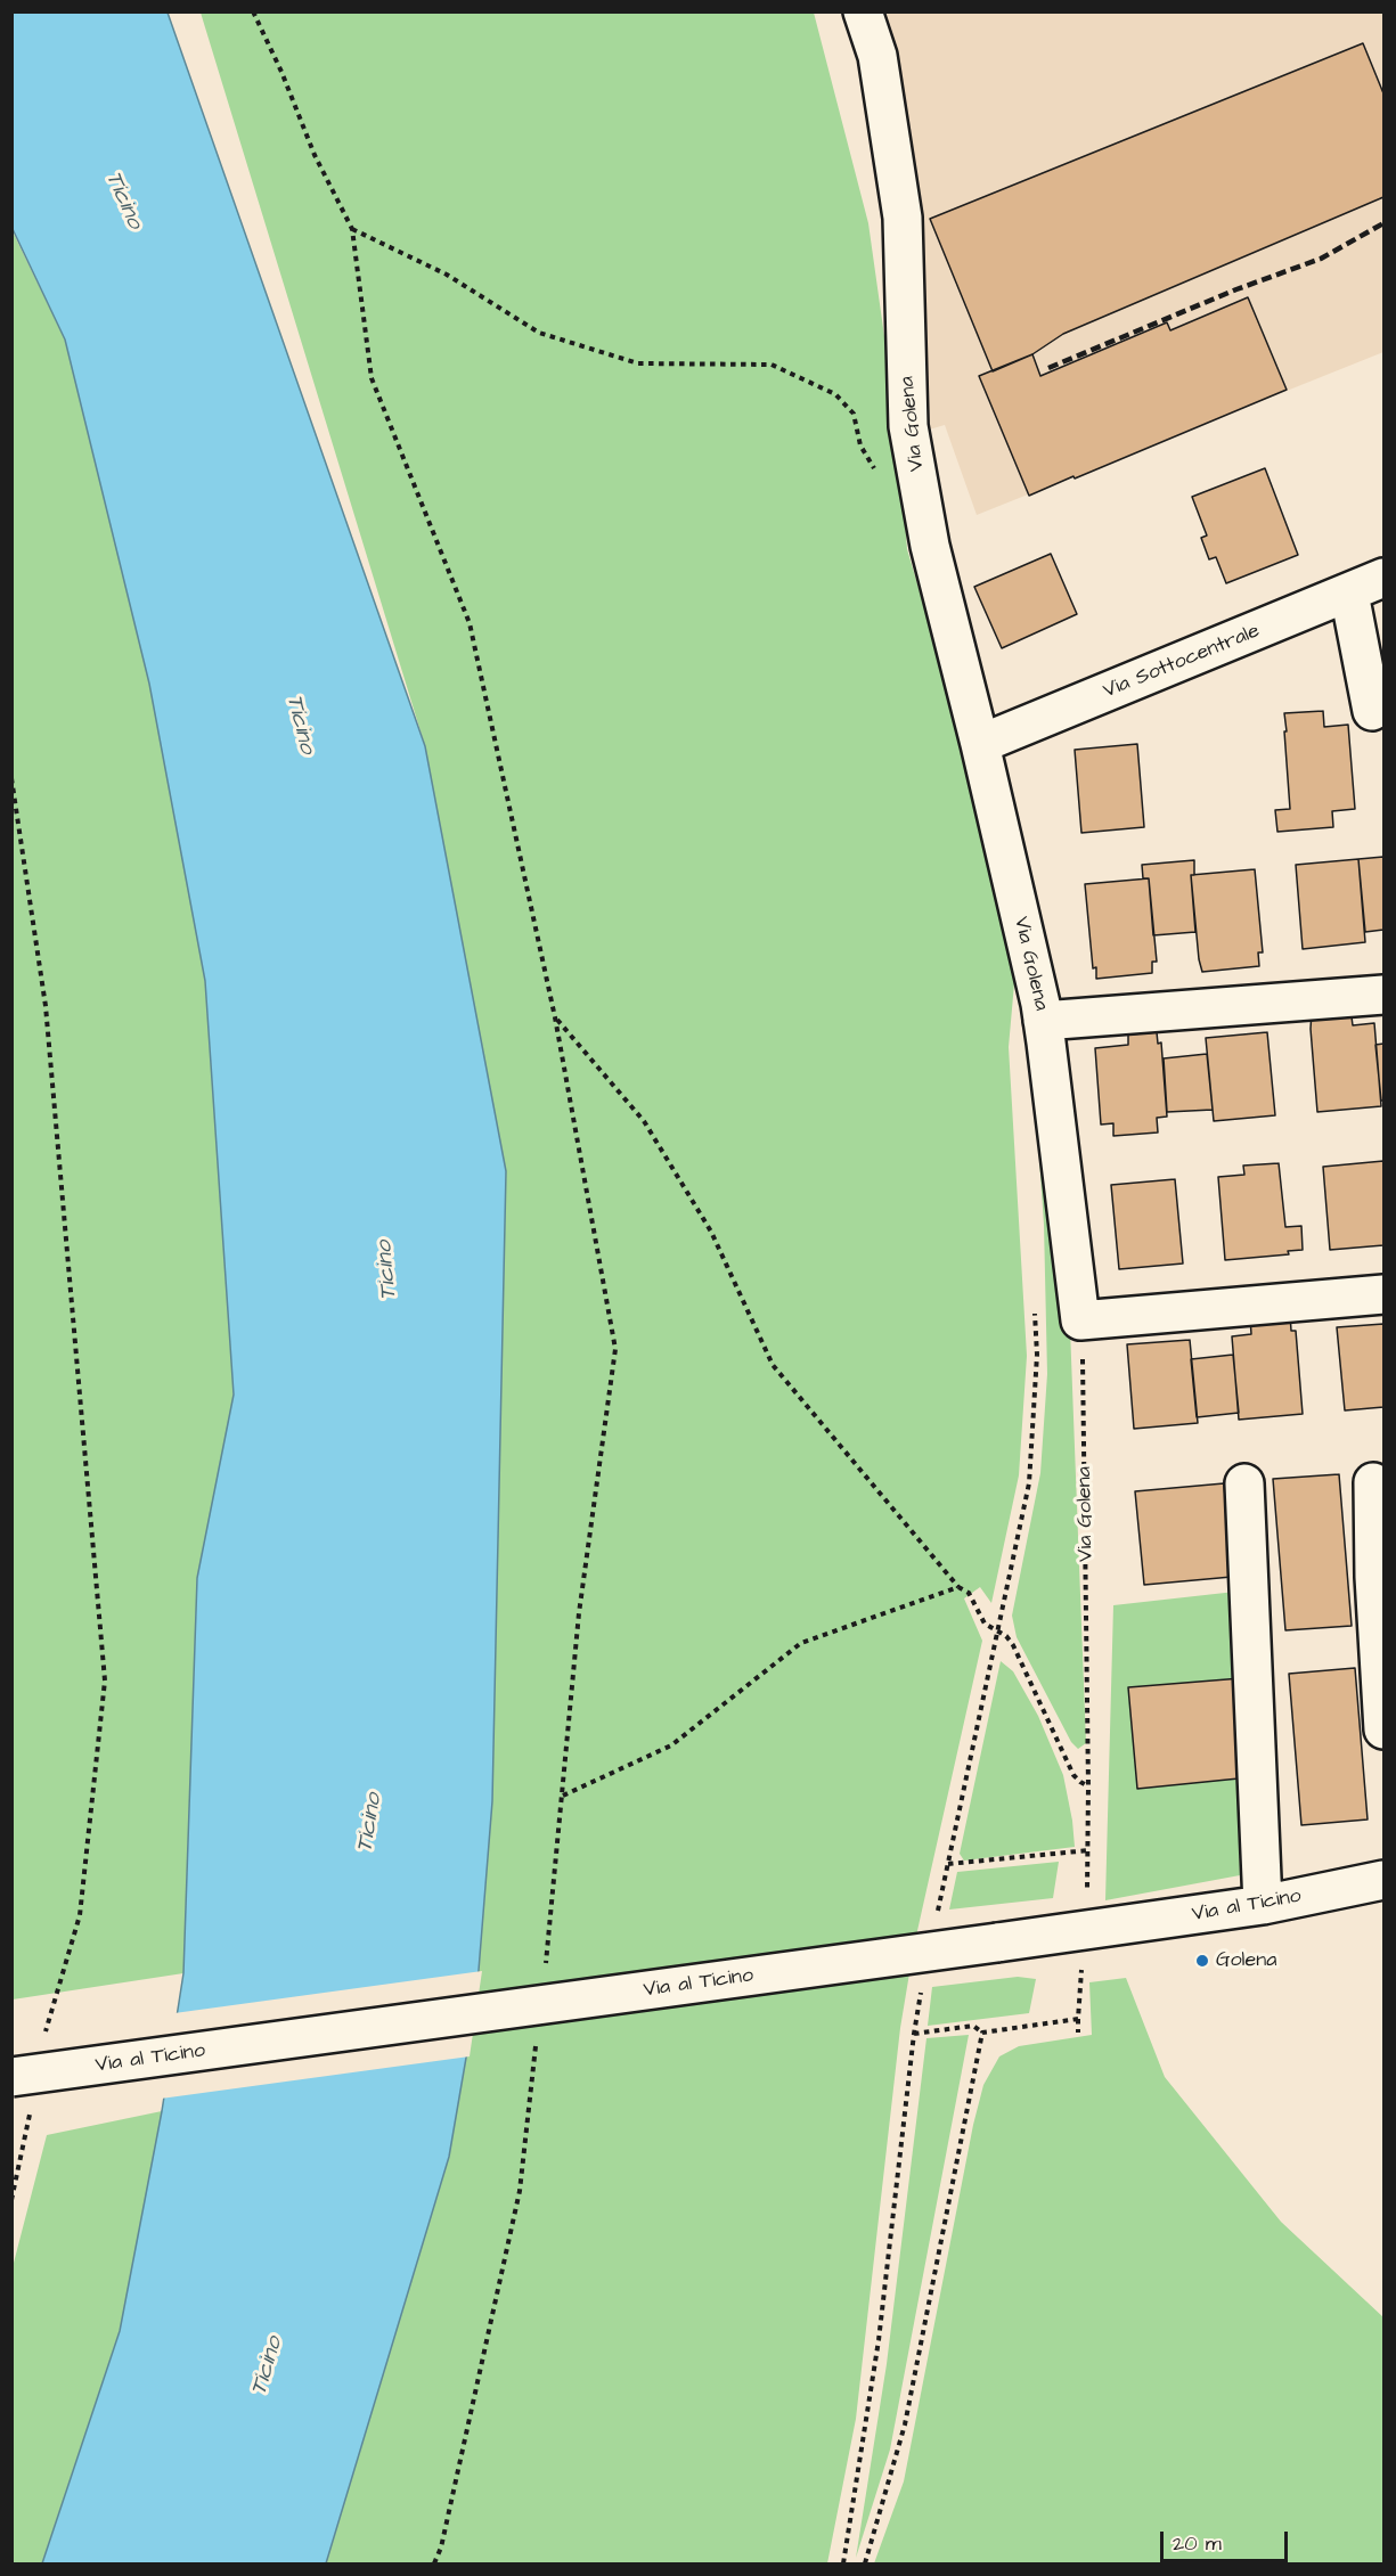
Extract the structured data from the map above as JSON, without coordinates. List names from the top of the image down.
{
  "streets": {
    "street": ["Via Golena", "Via Sottocentrale", "Via al Ticino"]
  },
  "crossings": [
    ["Via Golena", "Via Sottocentrale"],
    ["Via Golena", "Via al Ticino"]
  ],
  "water": ["Ticino"],
  "places": ["Golena"],
  "scale_bar": "20 m"
}
